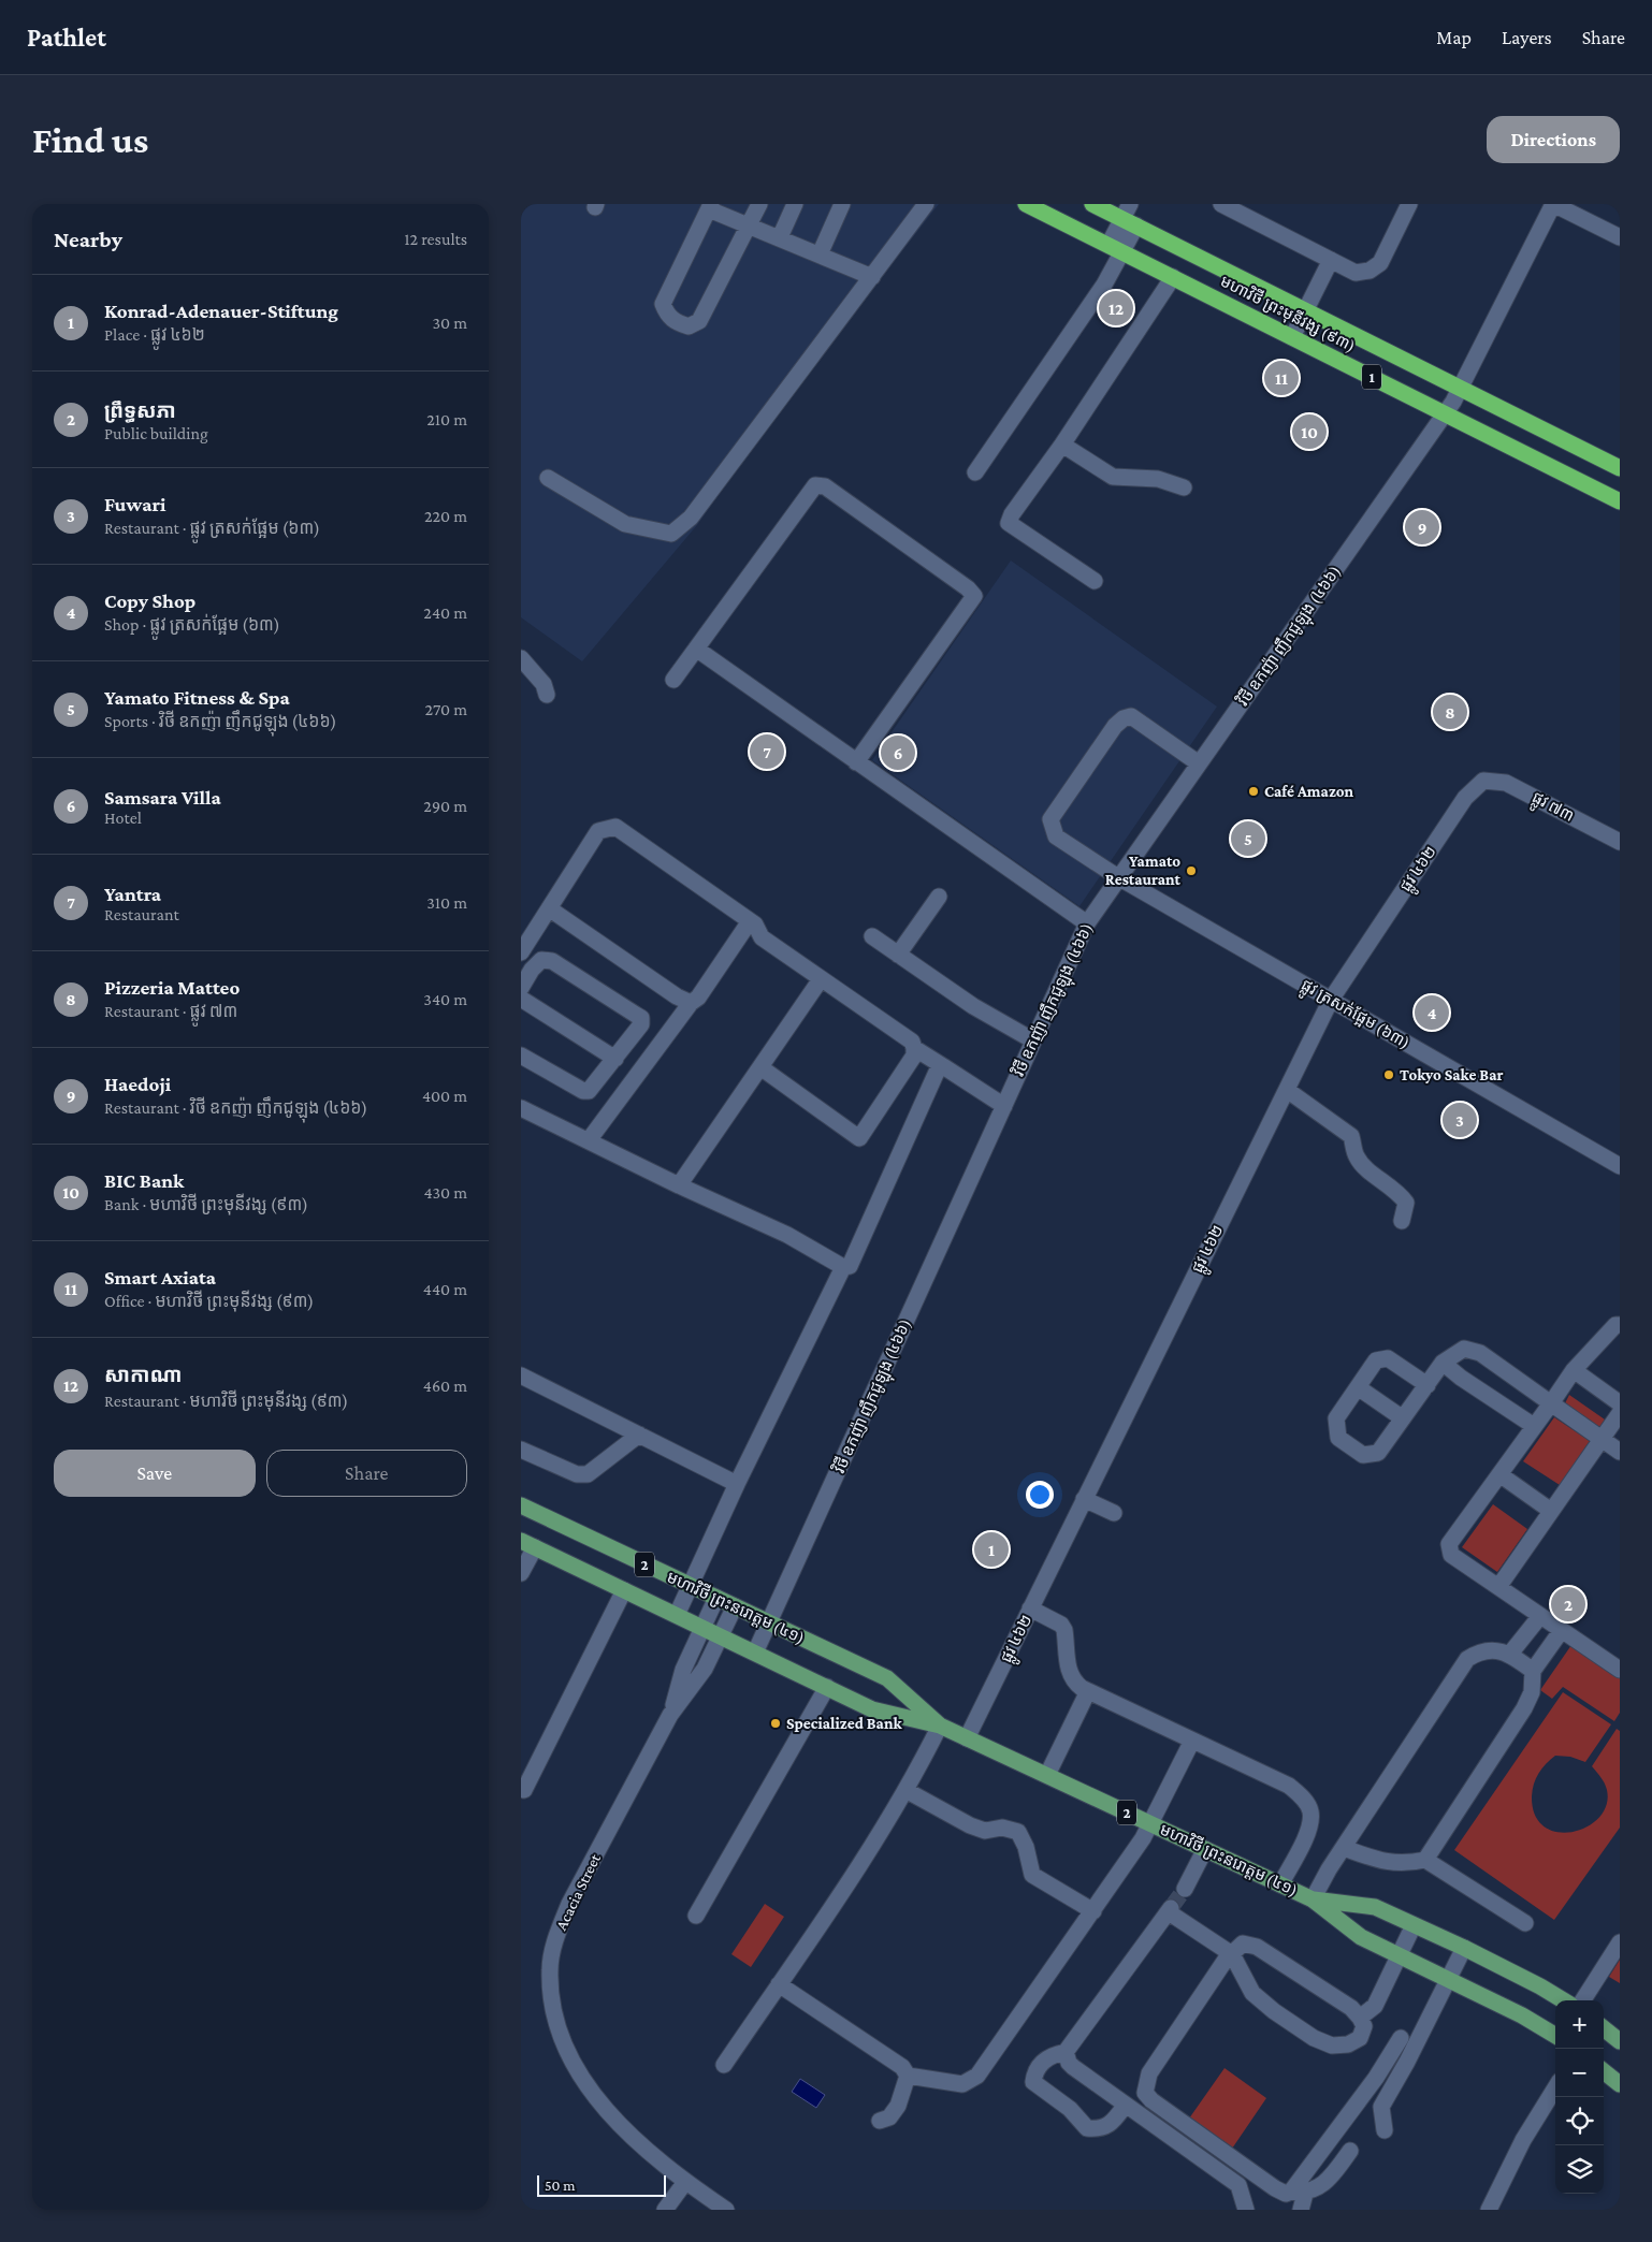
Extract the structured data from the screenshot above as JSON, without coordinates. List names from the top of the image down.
{
  "streets": {
    "highway": ["មហាវិថី ព្រះមុនីវង្ស (៩៣)", "1"],
    "main road": ["2", "មហាវិថី ព្រះនរោត្តម (៤១)"],
    "street": [
      "វិថី ឧកញ៉ា ញឹកជូឡុង (៤៦៦)",
      "ផ្លូវ ៧៣",
      "ផ្លូវ ៤៦២",
      "ផ្លូវ ត្រសក់ផ្អែម (៦៣)",
      "Acacia Street"
    ]
  },
  "crossings": [
    ["មហាវិថី ព្រះមុនីវង្ស (៩៣)", "វិថី ឧកញ៉ា ញឹកជូឡុង (៤៦៦)"],
    ["វិថី ឧកញ៉ា ញឹកជូឡុង (៤៦៦)", "ផ្លូវ ត្រសក់ផ្អែម (៦៣)"],
    ["វិថី ឧកញ៉ា ញឹកជូឡុង (៤៦៦)", "មហាវិថី ព្រះនរោត្តម (៤១)"],
    ["ផ្លូវ ៧៣", "ផ្លូវ ៤៦២"],
    ["ផ្លូវ ៤៦២", "ផ្លូវ ត្រសក់ផ្អែម (៦៣)"],
    ["ផ្លូវ ៤៦២", "មហាវិថី ព្រះនរោត្តម (៤១)"],
    ["មហាវិថី ព្រះនរោត្តម (៤១)", "Acacia Street"]
  ],
  "places": [
    "Café Amazon",
    "Yamato Restaurant",
    "Tokyo Sake Bar",
    "Specialized Bank"
  ],
  "scale_bar": "50 m",
  "page": {
    "header": "Pathlet",
    "nav": ["Map", "Layers", "Share"],
    "buttons": [
      "Directions",
      ["Save", "Share"]
    ],
    "title": "Find us",
    "heading": ["Nearby", "12 results"],
    "list": [
      {
        "mark": "1",
        "name": "Konrad-Adenauer-Stiftung",
        "note": "Place · ផ្លូវ ៤៦២",
        "value": "30 m"
      },
      {
        "mark": "2",
        "name": "ព្រឹទ្ធសភា",
        "note": "Public building",
        "value": "210 m"
      },
      {
        "mark": "3",
        "name": "Fuwari",
        "note": "Restaurant · ផ្លូវ ត្រសក់ផ្អែម (៦៣)",
        "value": "220 m"
      },
      {
        "mark": "4",
        "name": "Copy Shop",
        "note": "Shop · ផ្លូវ ត្រសក់ផ្អែម (៦៣)",
        "value": "240 m"
      },
      {
        "mark": "5",
        "name": "Yamato Fitness & Spa",
        "note": "Sports · វិថី ឧកញ៉ា ញឹកជូឡុង (៤៦៦)",
        "value": "270 m"
      },
      {
        "mark": "6",
        "name": "Samsara Villa",
        "note": "Hotel",
        "value": "290 m"
      },
      {
        "mark": "7",
        "name": "Yantra",
        "note": "Restaurant",
        "value": "310 m"
      },
      {
        "mark": "8",
        "name": "Pizzeria Matteo",
        "note": "Restaurant · ផ្លូវ ៧៣",
        "value": "340 m"
      },
      {
        "mark": "9",
        "name": "Haedoji",
        "note": "Restaurant · វិថី ឧកញ៉ា ញឹកជូឡុង (៤៦៦)",
        "value": "400 m"
      },
      {
        "mark": "10",
        "name": "BIC Bank",
        "note": "Bank · មហាវិថី ព្រះមុនីវង្ស (៩៣)",
        "value": "430 m"
      },
      {
        "mark": "11",
        "name": "Smart Axiata",
        "note": "Office · មហាវិថី ព្រះមុនីវង្ស (៩៣)",
        "value": "440 m"
      },
      {
        "mark": "12",
        "name": "សាកាណា",
        "note": "Restaurant · មហាវិថី ព្រះមុនីវង្ស (៩៣)",
        "value": "460 m"
      }
    ],
    "pins": [
      "12",
      "11",
      "10",
      "9",
      "8",
      "7",
      "6",
      "5",
      "4",
      "3",
      "1",
      "2"
    ],
    "map_buttons": ["+", "−"],
    "scale": "50 m"
  }
}
